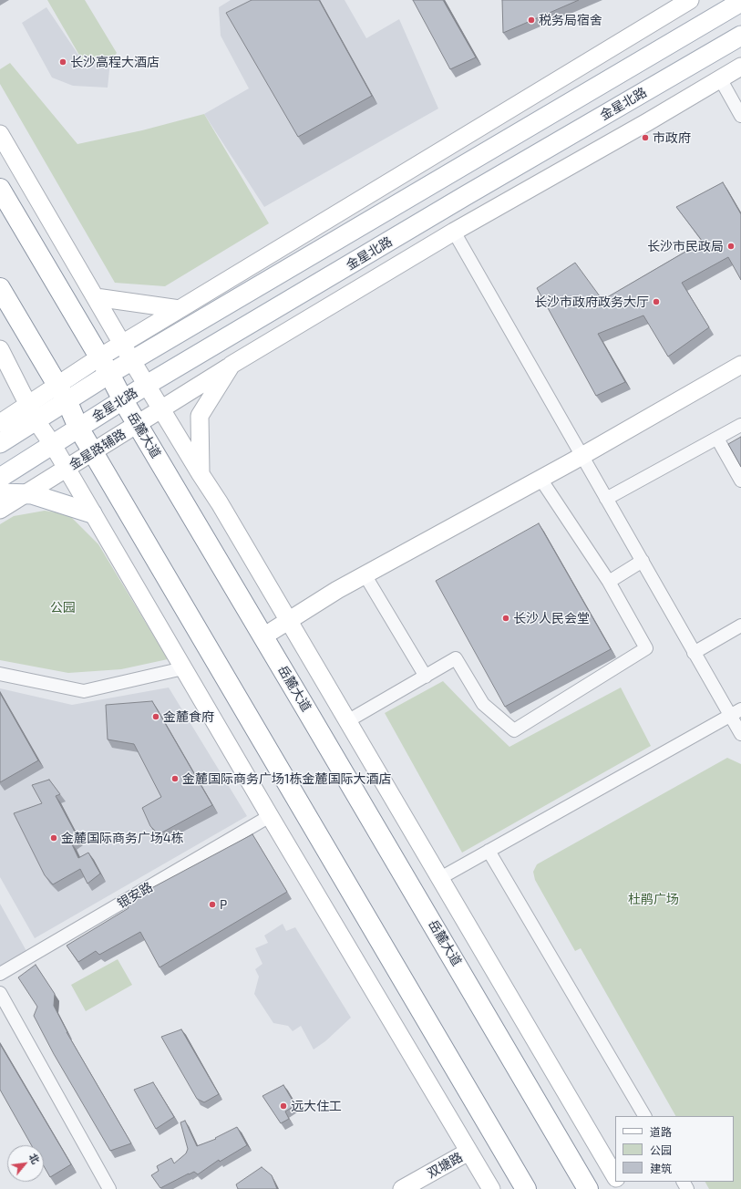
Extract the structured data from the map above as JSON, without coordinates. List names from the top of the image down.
{
  "streets": {
    "highway": ["岳麓大道"],
    "main road": ["金星北路"],
    "street": ["金星路辅路", "银安路", "双塘路"]
  },
  "crossings": [
    ["金星北路", "岳麓大道"],
    ["岳麓大道", "金星路辅路"]
  ],
  "parks": ["公园", "杜鹃广场"],
  "places": [
    "税务局宿舍",
    "长沙高程大酒店",
    "市政府",
    "长沙市民政局",
    "长沙市政府政务大厅",
    "长沙人民会堂",
    "金麓食府",
    "金麓国际商务广场1栋金麓国际大酒店",
    "金麓国际商务广场4栋",
    "P",
    "远大住工"
  ],
  "legend": ["道路", "公园", "建筑"],
  "north": "top right"
}
